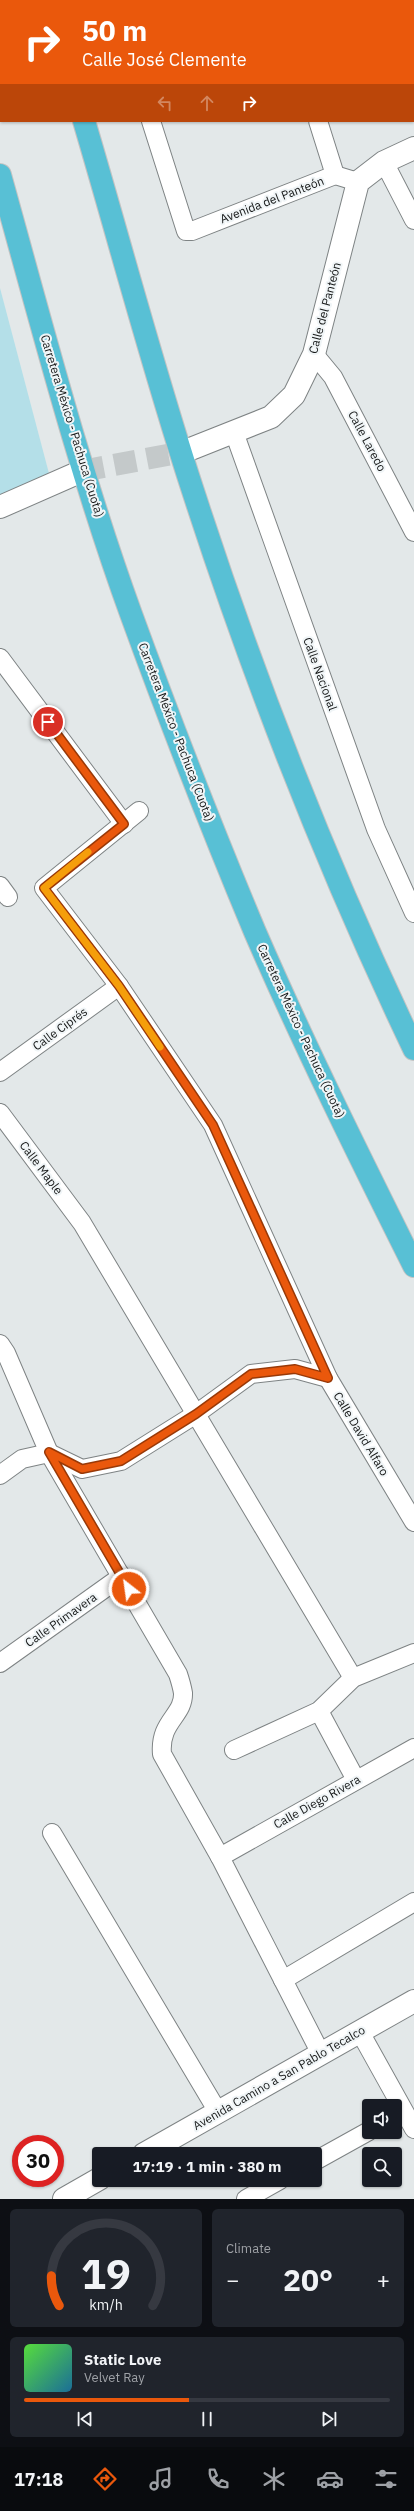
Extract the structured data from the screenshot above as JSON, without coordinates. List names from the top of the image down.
{
  "streets": {
    "highway": ["Carretera México - Pachuca (Cuota)"],
    "street": [
      "Avenida del Panteón",
      "Calle del Panteón",
      "Calle Laredo",
      "Calle Nacional",
      "Calle Ciprés",
      "Calle Maple",
      "Calle David Alfaro",
      "Calle Primavera",
      "Calle Diego Rivera",
      "Avenida Camino a San Pablo Tecalco"
    ]
  },
  "crossings": [
    ["Avenida del Panteón", "Calle del Panteón"],
    ["Calle del Panteón", "Calle Laredo"],
    ["Calle del Panteón", "Calle Nacional"],
    ["Calle Ciprés", "Calle David Alfaro"]
  ],
  "page": {
    "turn": ["50 m", "Calle José Clemente"],
    "limit": "30",
    "trip": "17:19 · 1 min · 380 m",
    "tile": "Climate",
    "heat": ["−", "20°", "+"],
    "song": ["Static Love", "Velvet Ray"],
    "tabs": "17:18",
    "gauge": ["19", "km/h"]
  }
}
